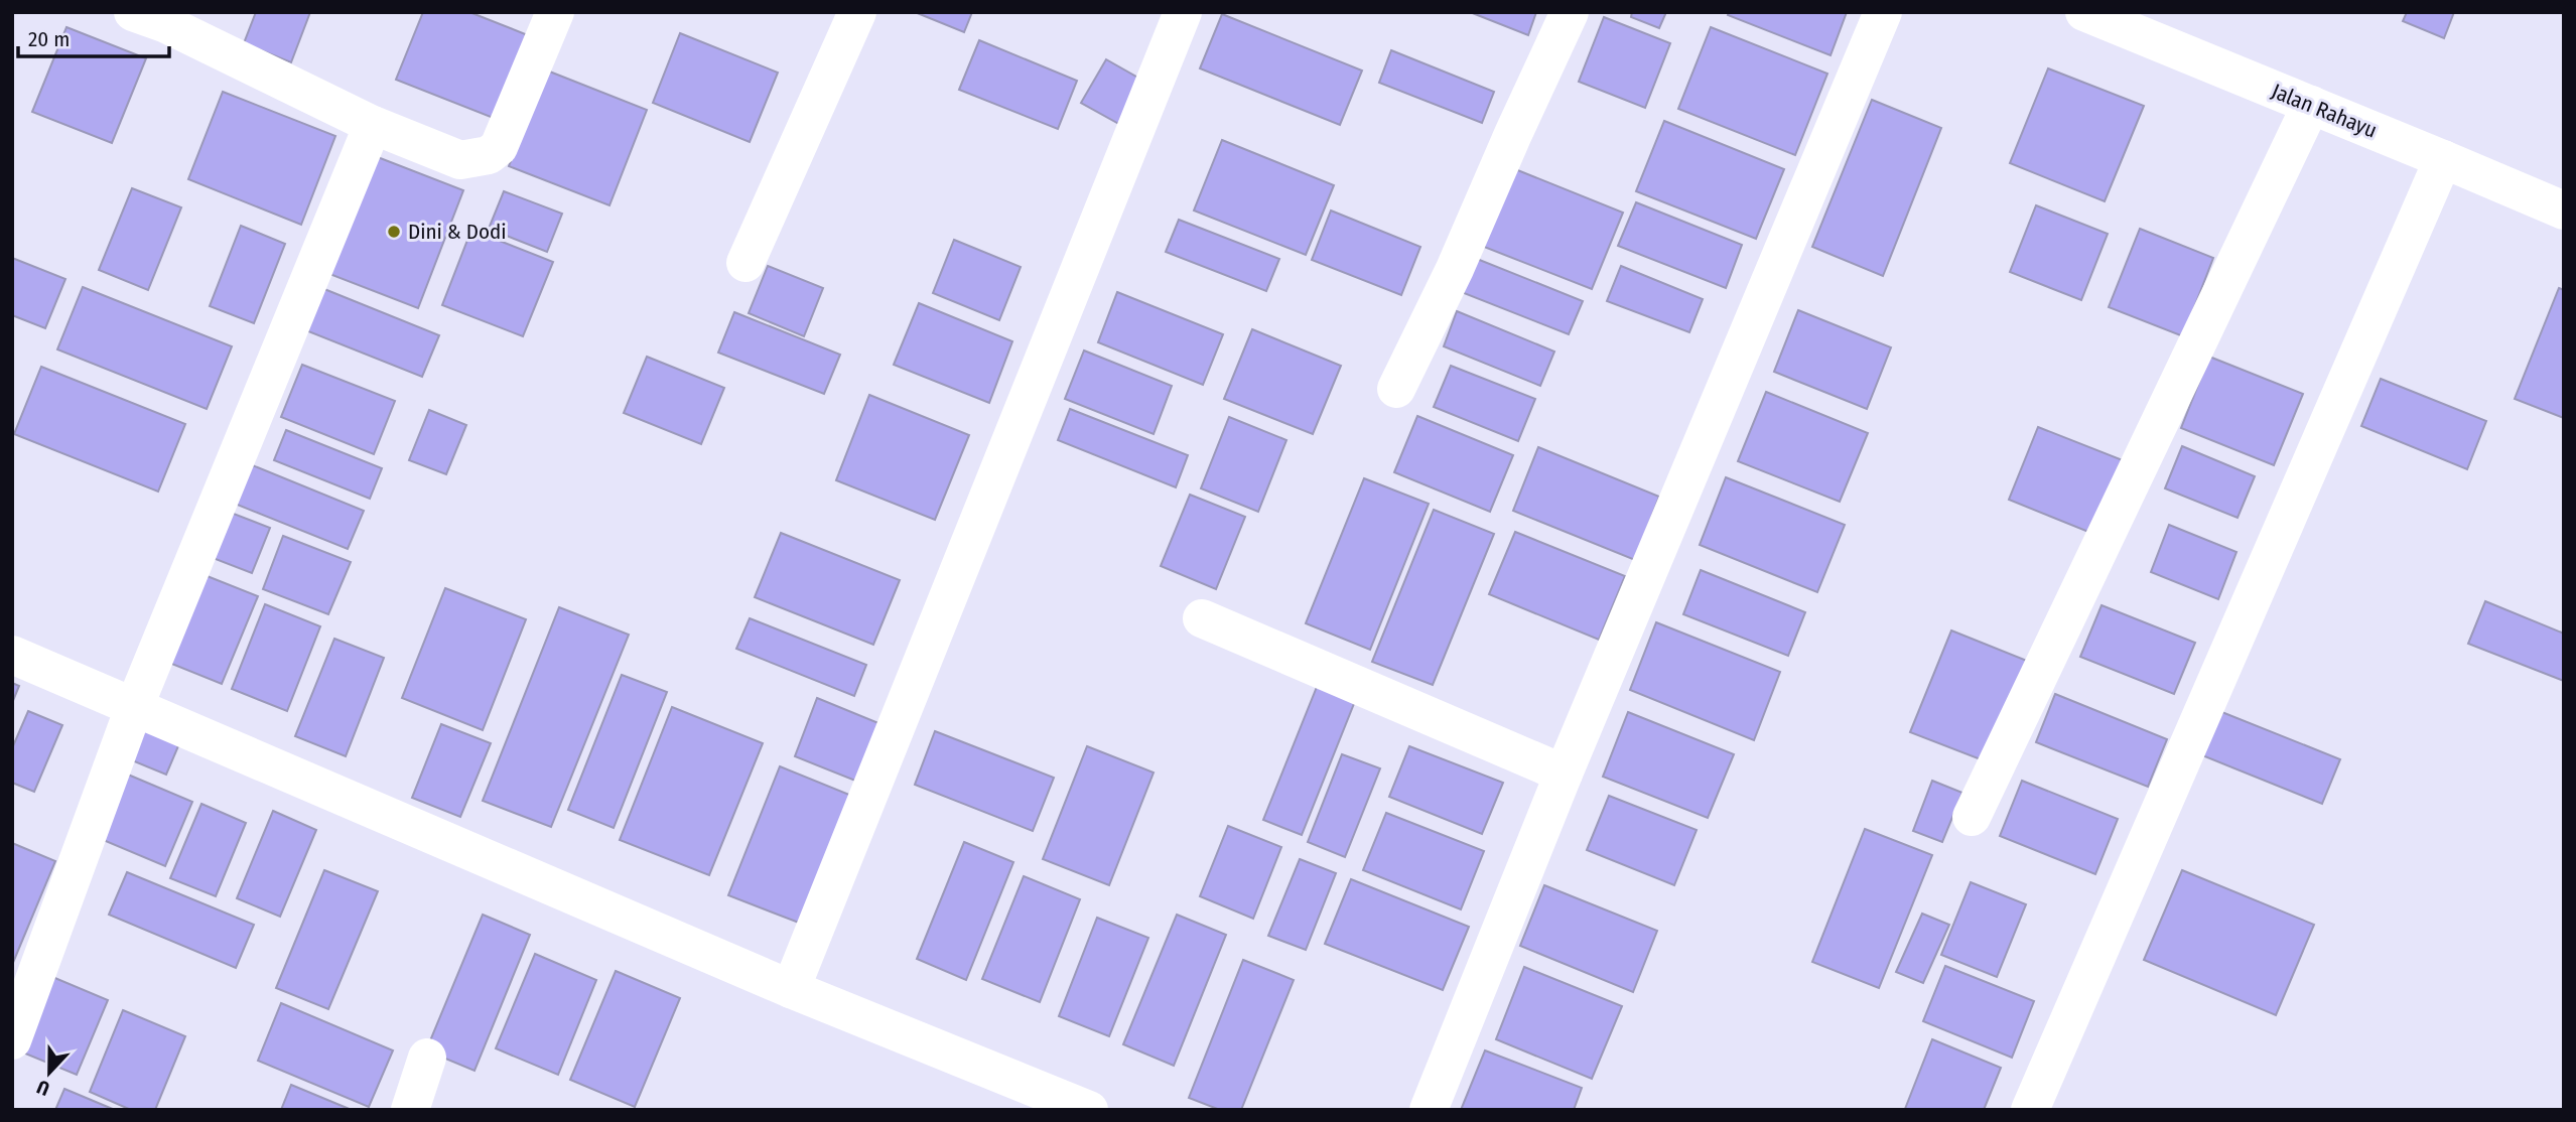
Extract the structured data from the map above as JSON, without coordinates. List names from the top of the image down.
{
  "streets": {
    "street": ["Jalan Rahayu"]
  },
  "places": ["Dini & Dodi"],
  "scale_bar": "20 m",
  "north": "bottom"
}
